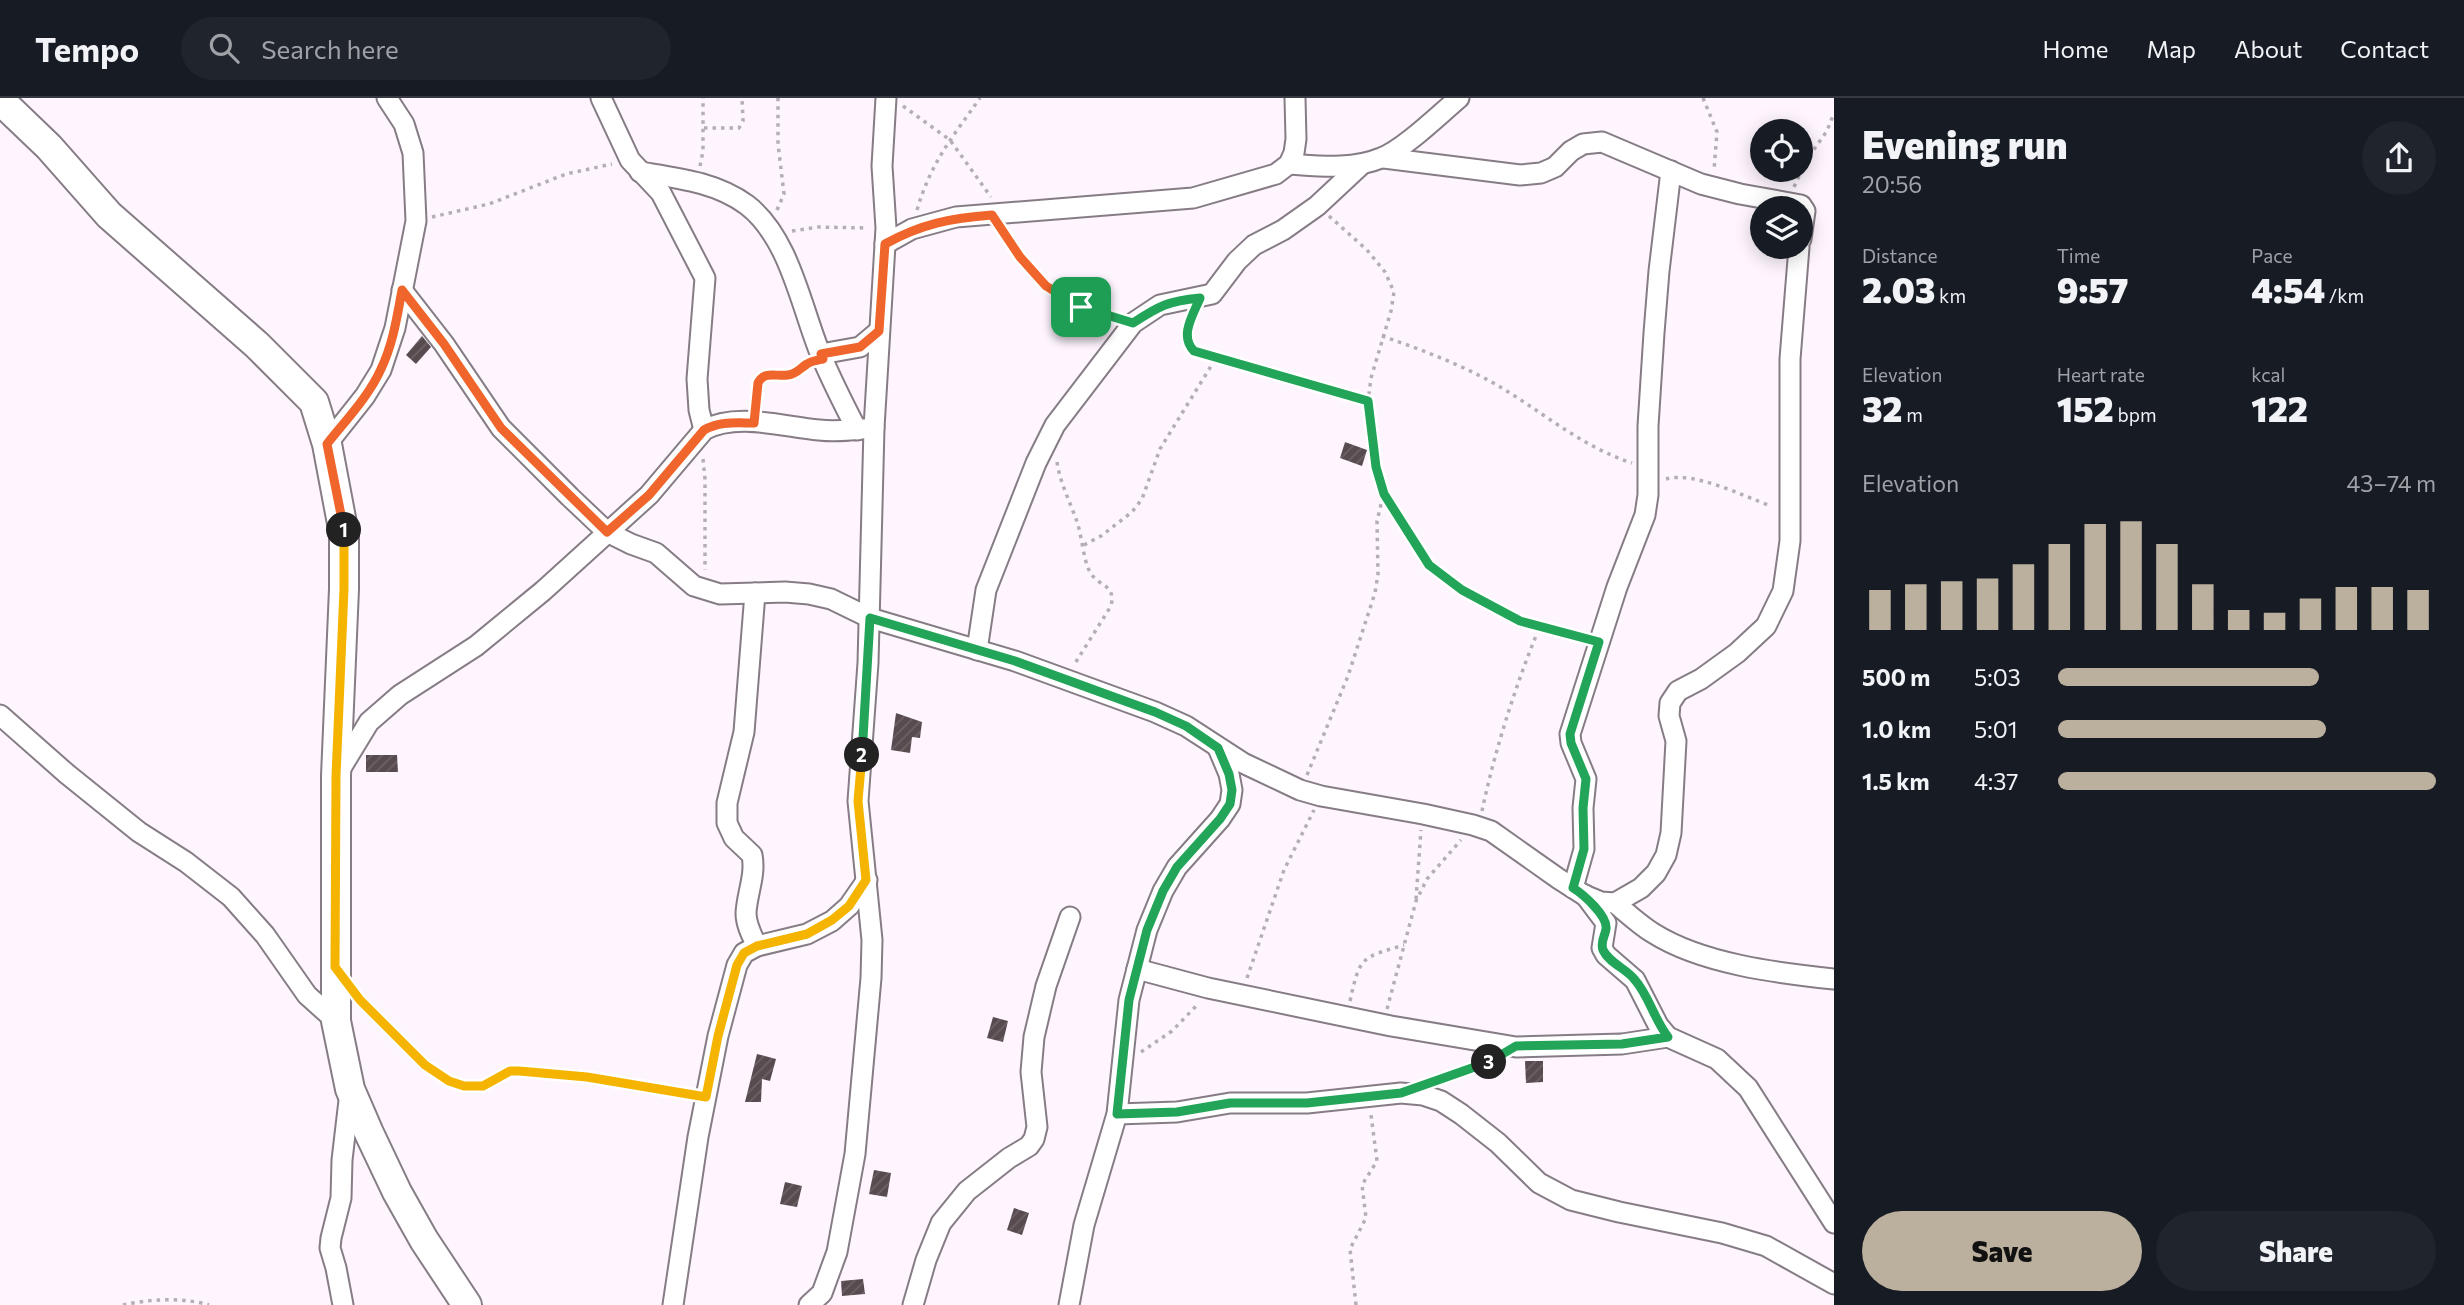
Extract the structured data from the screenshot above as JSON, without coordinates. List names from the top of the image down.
{
  "page": {
    "header": "Tempo",
    "search": "Search here",
    "nav": [
      "Home",
      "Map",
      "About",
      "Contact"
    ],
    "heading": ["Evening run", "20:56"],
    "stats": [
      ["Distance", "2.03 km"],
      ["Time", "9:57"],
      ["Pace", "4:54 /km"],
      ["Elevation", "32 m"],
      ["Heart rate", "152 bpm"],
      ["kcal", "122"]
    ],
    "chart": ["Elevation", "43–74 m"],
    "pins": ["1", "2", "3"],
    "list": [
      {
        "name": "500 m",
        "note": "5:03"
      },
      {
        "name": "1.0 km",
        "note": "5:01"
      },
      {
        "name": "1.5 km",
        "note": "4:37"
      }
    ],
    "buttons": ["Save", "Share"]
  }
}
